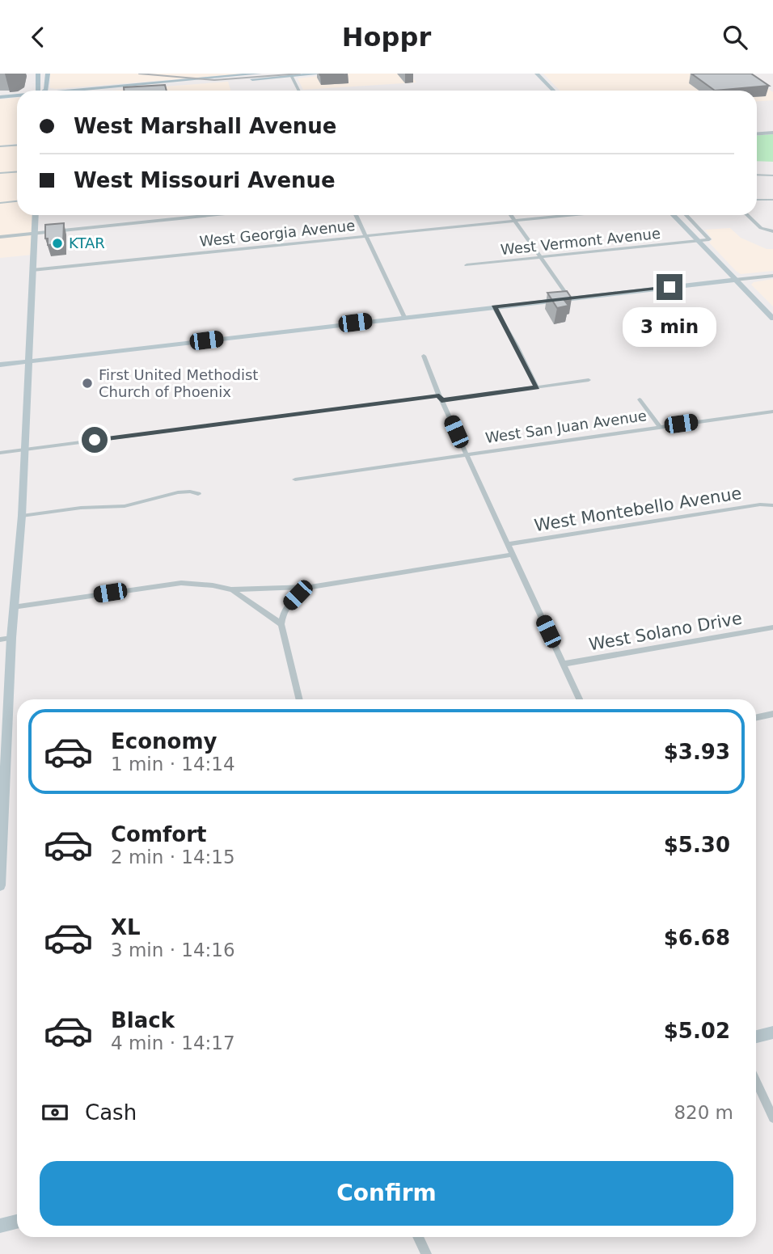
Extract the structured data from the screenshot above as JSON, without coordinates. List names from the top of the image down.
{
  "streets": {
    "street": [
      "West Georgia Avenue",
      "West Vermont Avenue",
      "West San Juan Avenue",
      "West Montebello Avenue",
      "West Solano Drive"
    ]
  },
  "places": ["KTAR", "First United Methodist Church of Phoenix"],
  "page": {
    "header": "Hoppr",
    "banner": ["West Marshall Avenue", "West Missouri Avenue"],
    "bubble": "3 min",
    "list": [
      {
        "name": "Economy",
        "note": "1 min · 14:14",
        "value": "$3.93"
      },
      {
        "name": "Comfort",
        "note": "2 min · 14:15",
        "value": "$5.30"
      },
      {
        "name": "XL",
        "note": "3 min · 14:16",
        "value": "$6.68"
      },
      {
        "name": "Black",
        "note": "4 min · 14:17",
        "value": "$5.02"
      }
    ],
    "pay": ["Cash", "820 m"],
    "buttons": "Confirm"
  }
}
